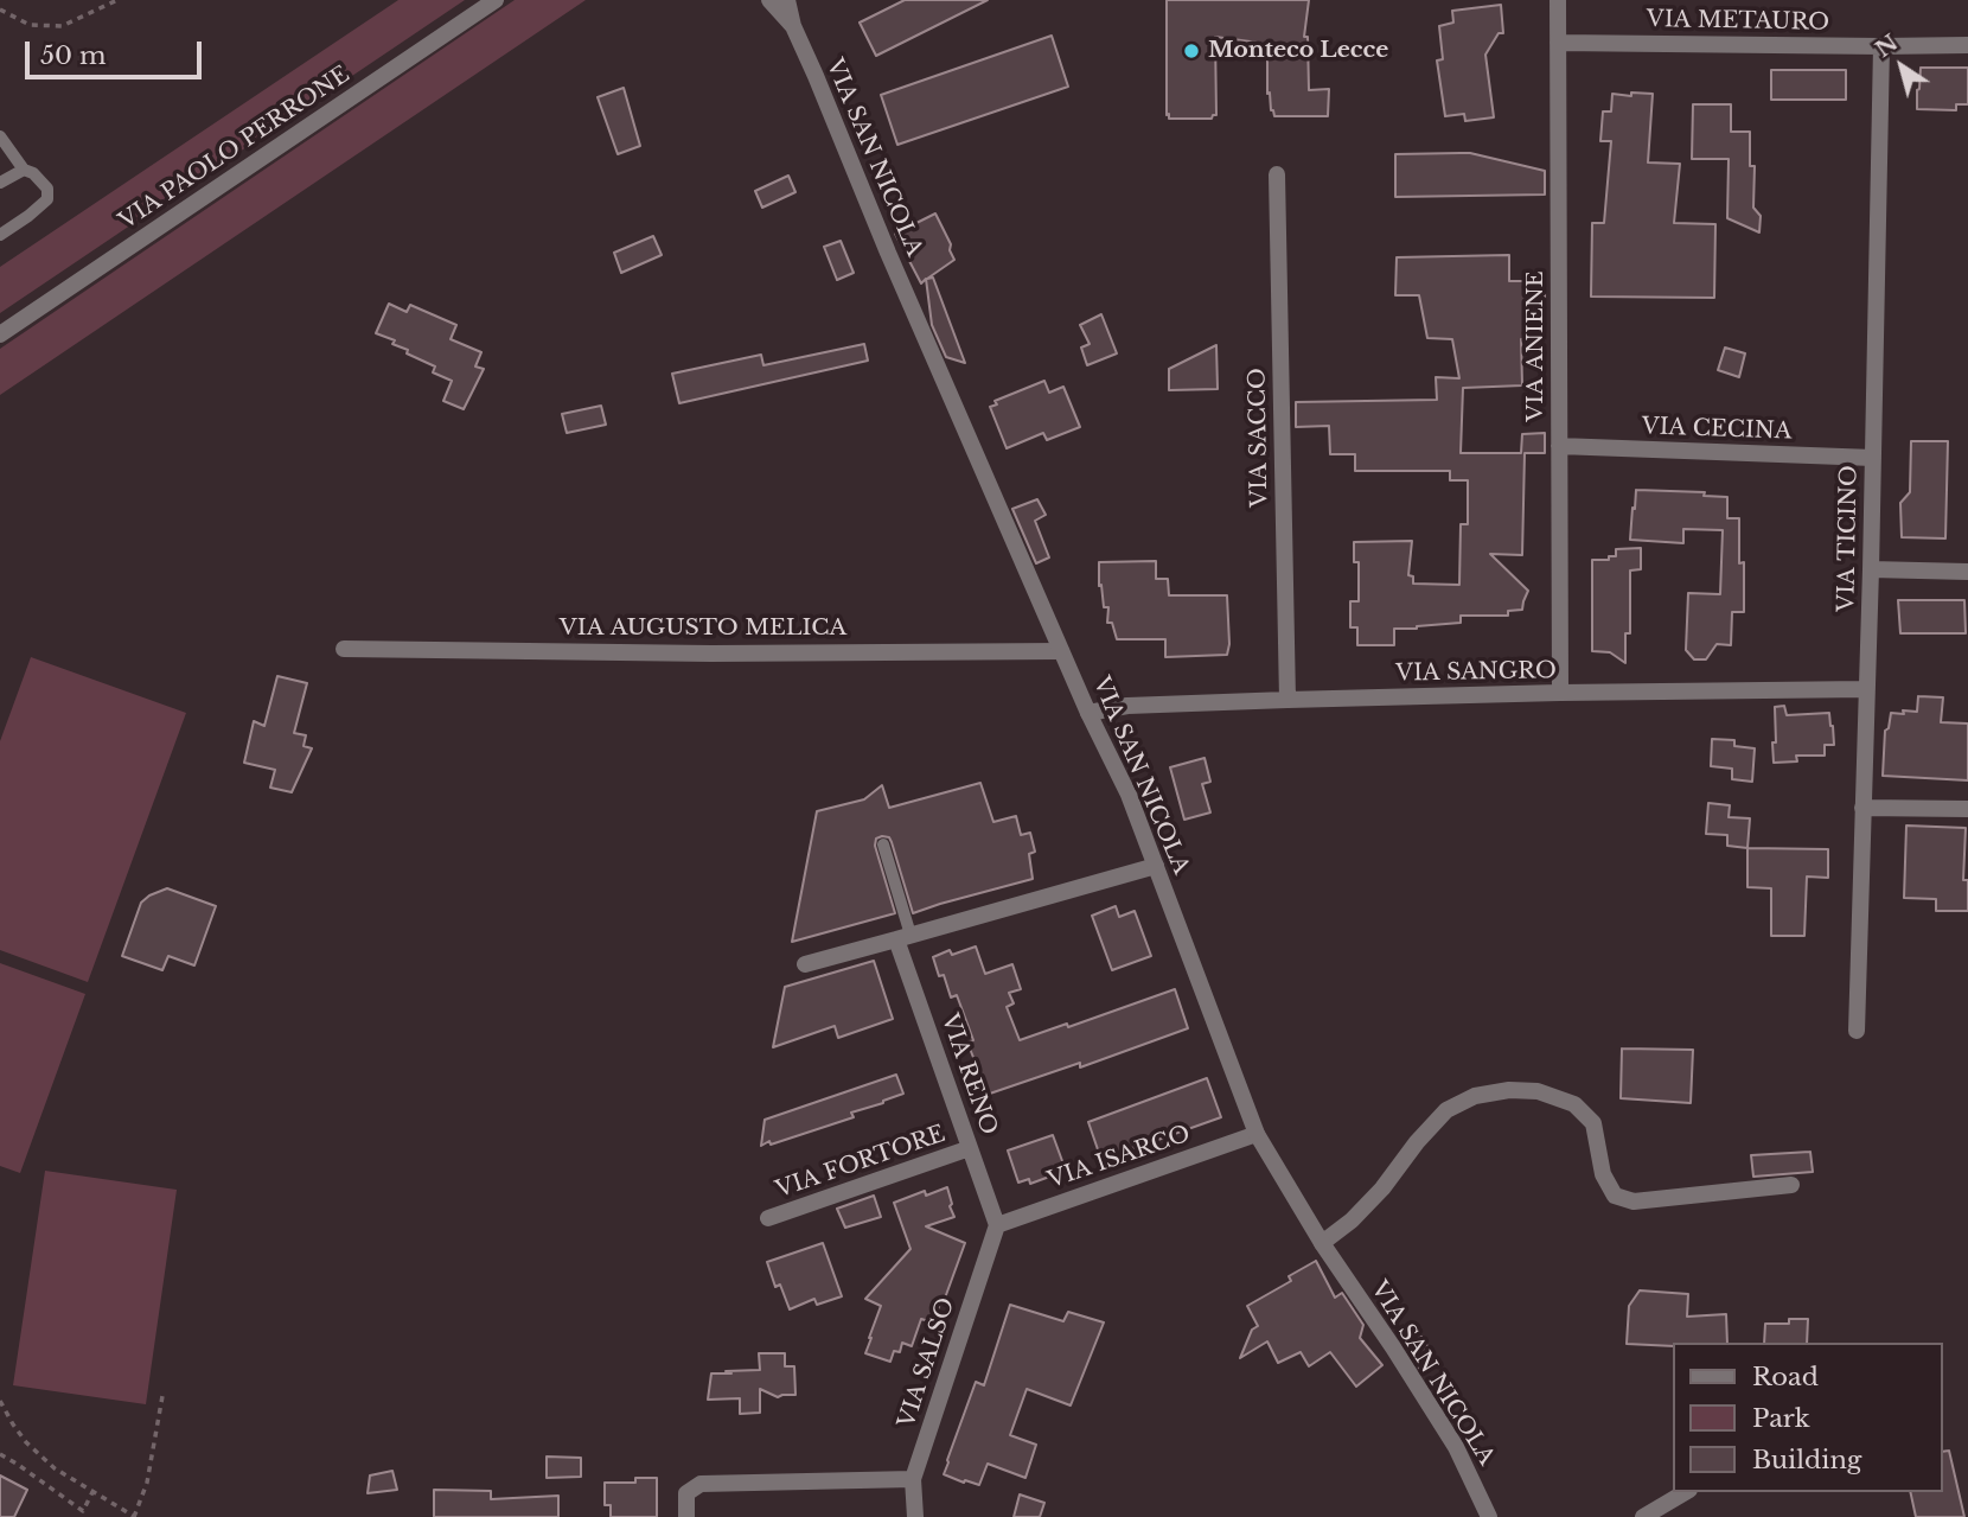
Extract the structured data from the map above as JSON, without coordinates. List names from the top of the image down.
{
  "streets": {
    "street": [
      "VIA METAURO",
      "VIA PAOLO PERRONE",
      "VIA SAN NICOLA",
      "VIA ANIENE",
      "VIA CECINA",
      "VIA SACCO",
      "VIA TICINO",
      "VIA AUGUSTO MELICA",
      "VIA SANGRO",
      "VIA RENO",
      "VIA ISARCO",
      "VIA FORTORE",
      "VIA SALSO"
    ]
  },
  "crossings": [
    ["VIA METAURO", "VIA ANIENE"],
    ["VIA METAURO", "VIA TICINO"],
    ["VIA SAN NICOLA", "VIA AUGUSTO MELICA"],
    ["VIA SAN NICOLA", "VIA SANGRO"],
    ["VIA SAN NICOLA", "VIA ISARCO"],
    ["VIA ANIENE", "VIA CECINA"],
    ["VIA ANIENE", "VIA SANGRO"],
    ["VIA CECINA", "VIA TICINO"],
    ["VIA SACCO", "VIA SANGRO"],
    ["VIA TICINO", "VIA SANGRO"],
    ["VIA RENO", "VIA ISARCO"],
    ["VIA RENO", "VIA FORTORE"],
    ["VIA RENO", "VIA SALSO"],
    ["VIA ISARCO", "VIA SALSO"]
  ],
  "places": ["Monteco Lecce"],
  "legend": ["Road", "Park", "Building"],
  "scale_bar": "50 m",
  "north": "top left"
}
